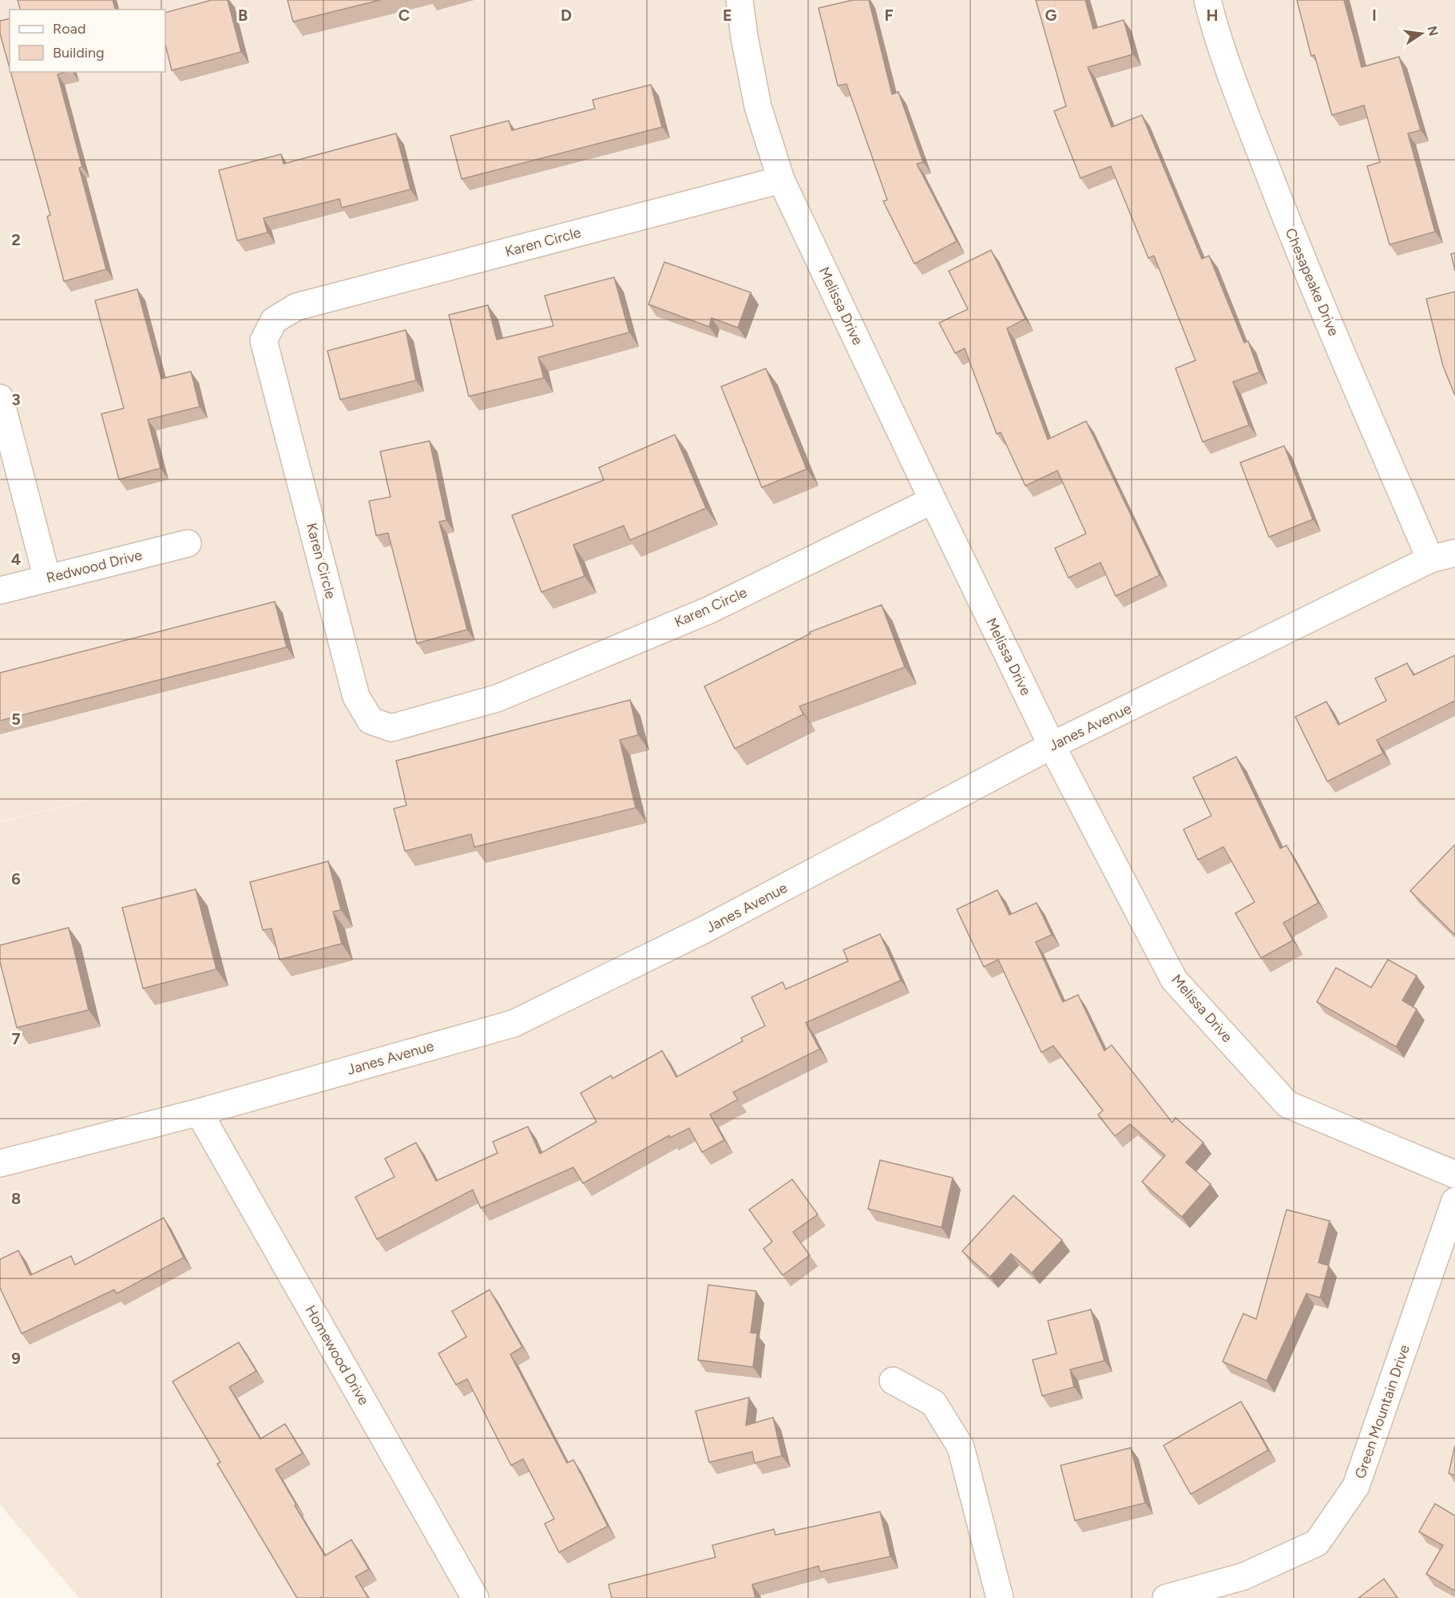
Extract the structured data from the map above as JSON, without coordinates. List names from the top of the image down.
{
  "streets": {
    "street": [
      "Karen Circle",
      "Chesapeake Drive",
      "Melissa Drive",
      "Redwood Drive",
      "Janes Avenue",
      "Homewood Drive",
      "Green Mountain Drive"
    ]
  },
  "crossings": [
    ["Karen Circle", "Melissa Drive"],
    ["Chesapeake Drive", "Janes Avenue"],
    ["Melissa Drive", "Janes Avenue"],
    ["Janes Avenue", "Homewood Drive"]
  ],
  "legend": ["Road", "Building"],
  "north": "right",
  "grid": {
    "columns": [
      "B",
      "C",
      "D",
      "E",
      "F",
      "G",
      "H",
      "I"
    ],
    "rows": [
      "2",
      "3",
      "4",
      "5",
      "6",
      "7",
      "8",
      "9"
    ]
  }
}
